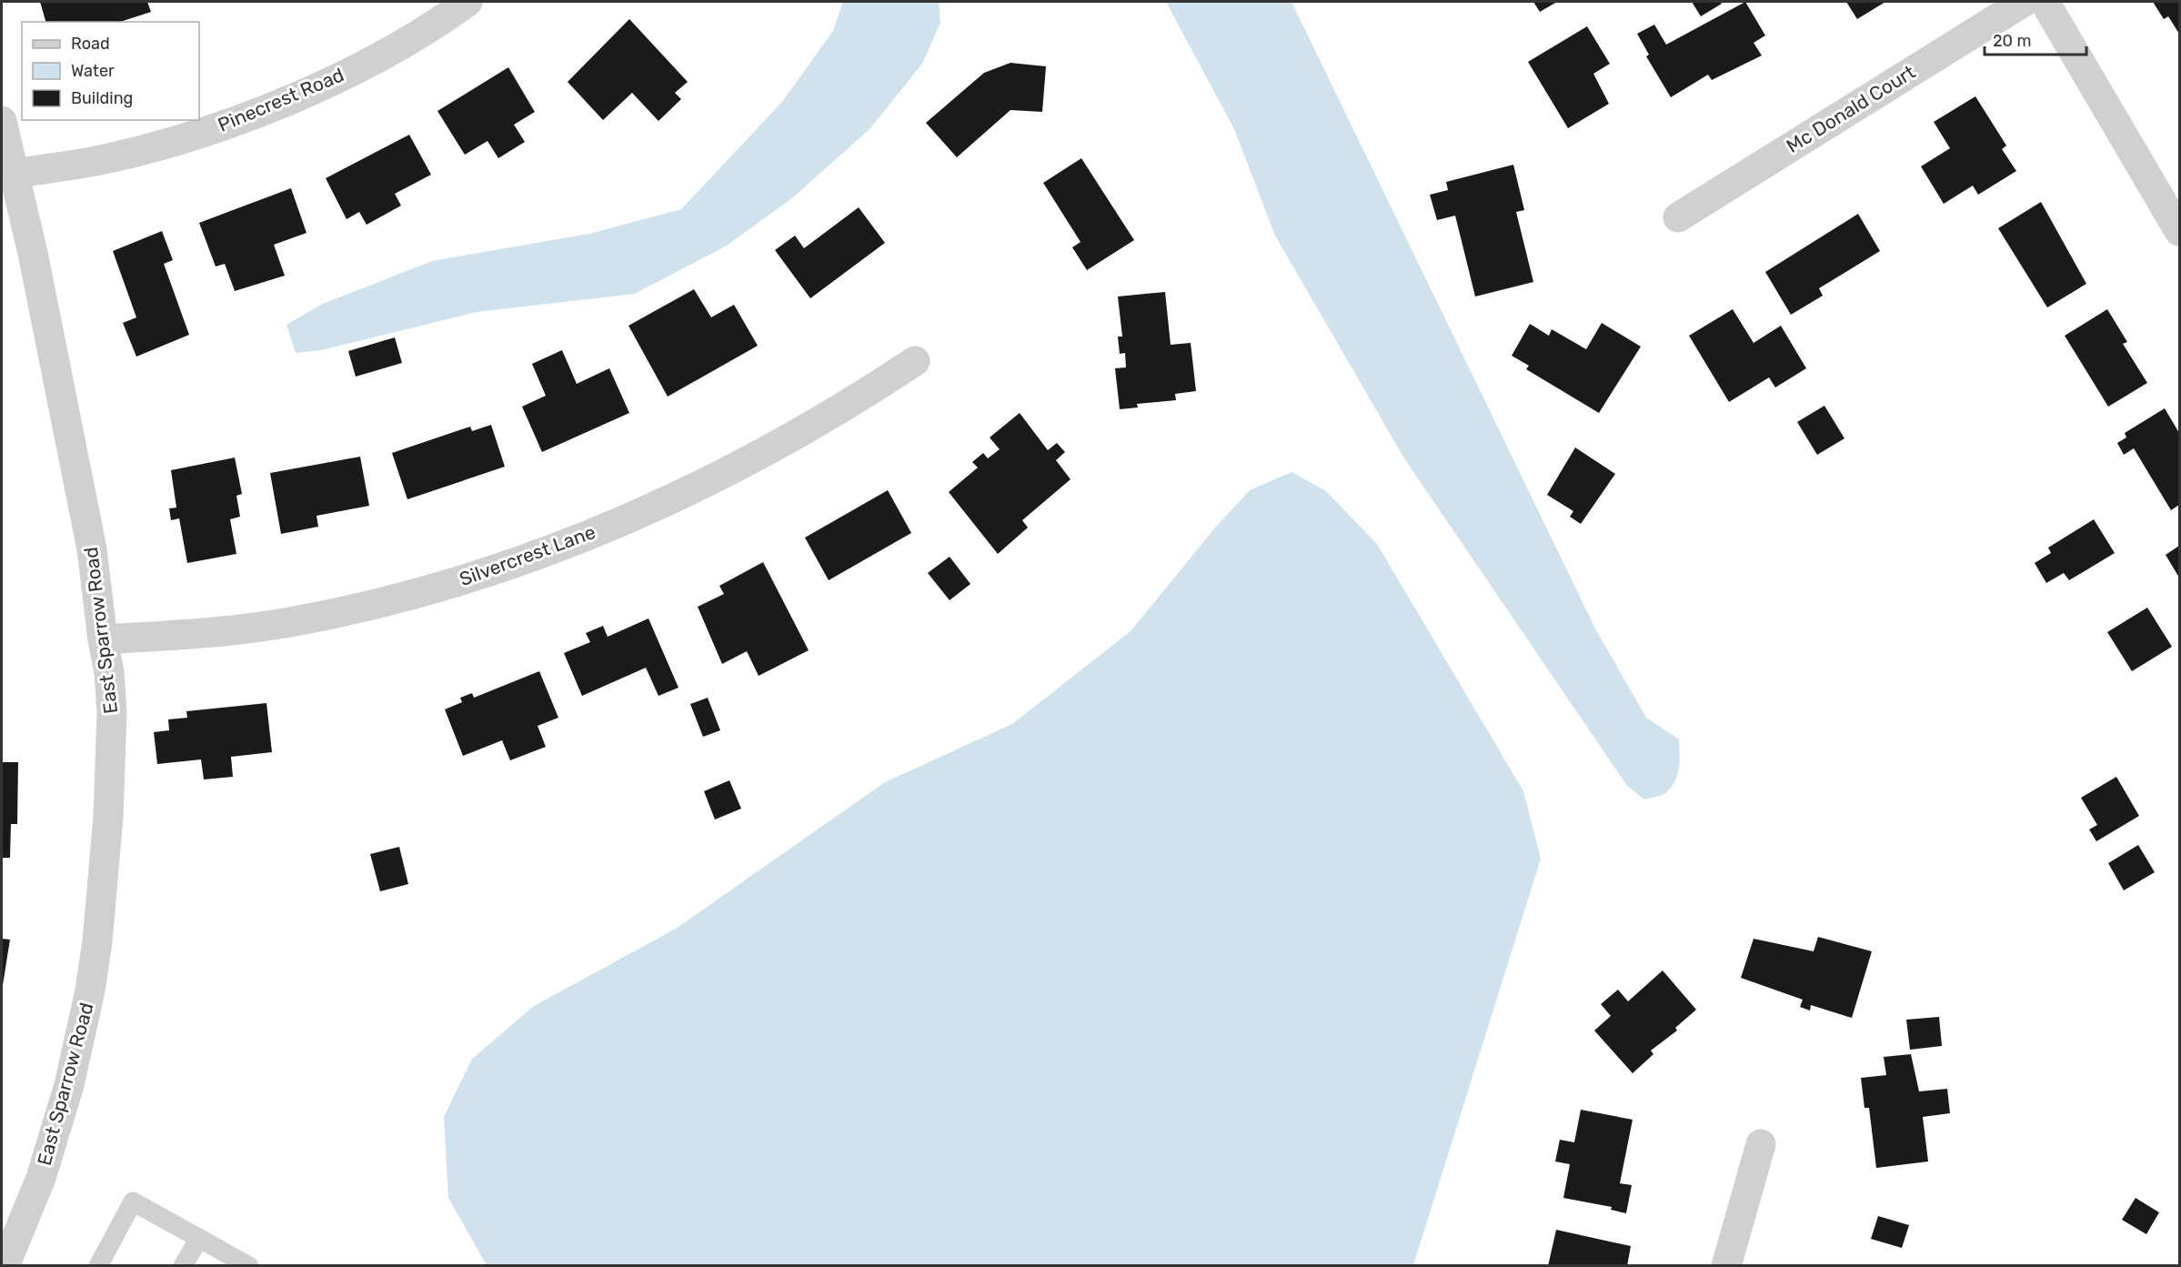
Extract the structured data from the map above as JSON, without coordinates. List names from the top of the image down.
{
  "streets": {
    "street": [
      "Pinecrest Road",
      "Mc Donald Court",
      "Silvercrest Lane",
      "East Sparrow Road"
    ]
  },
  "crossings": [
    ["Pinecrest Road", "East Sparrow Road"],
    ["Silvercrest Lane", "East Sparrow Road"]
  ],
  "legend": ["Road", "Water", "Building"],
  "scale_bar": "20 m"
}
